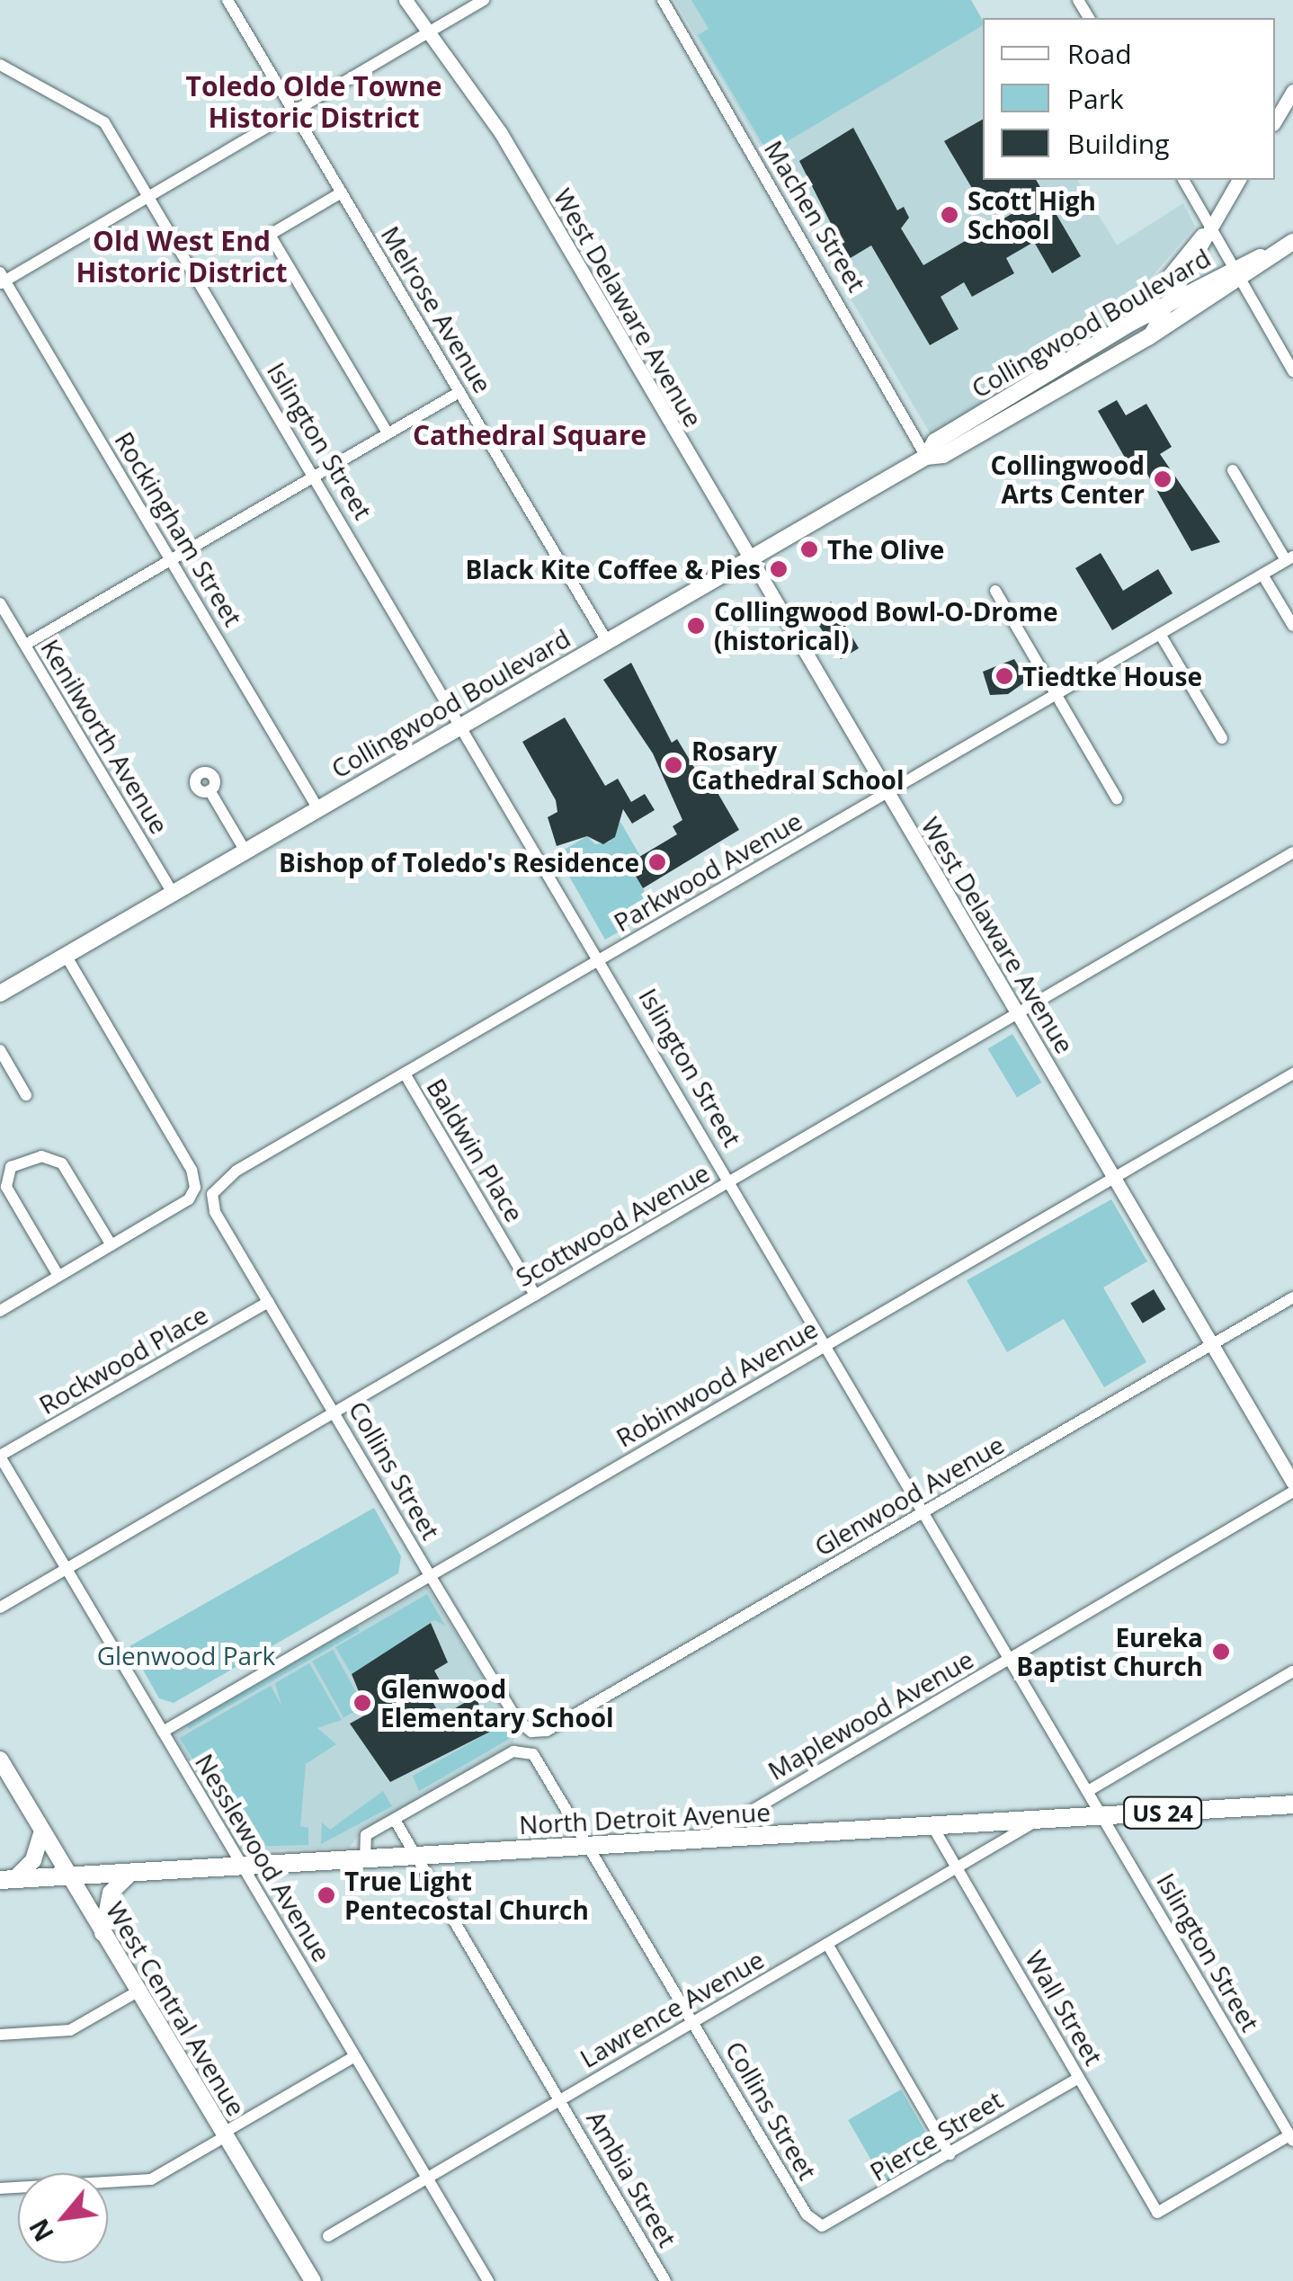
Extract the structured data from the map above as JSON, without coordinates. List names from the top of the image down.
{
  "streets": {
    "main road": [
      "Collingwood Boulevard",
      "US 24",
      "North Detroit Avenue",
      "West Central Avenue"
    ],
    "street": [
      "Machen Street",
      "West Delaware Avenue",
      "Melrose Avenue",
      "Islington Street",
      "Rockingham Street",
      "Kenilworth Avenue",
      "Parkwood Avenue",
      "Baldwin Place",
      "Scottwood Avenue",
      "Rockwood Place",
      "Robinwood Avenue",
      "Collins Street",
      "Glenwood Avenue",
      "Maplewood Avenue",
      "Nesslewood Avenue",
      "Wall Street",
      "Lawrence Avenue",
      "Pierce Street",
      "Ambia Street"
    ]
  },
  "crossings": [
    ["Machen Street", "Collingwood Boulevard"],
    ["West Delaware Avenue", "Collingwood Boulevard"],
    ["West Delaware Avenue", "Parkwood Avenue"],
    ["West Delaware Avenue", "Scottwood Avenue"],
    ["West Delaware Avenue", "Robinwood Avenue"],
    ["West Delaware Avenue", "Glenwood Avenue"],
    ["Melrose Avenue", "Collingwood Boulevard"],
    ["Collingwood Boulevard", "Islington Street"],
    ["Collingwood Boulevard", "Rockingham Street"],
    ["Collingwood Boulevard", "Kenilworth Avenue"],
    ["Islington Street", "Parkwood Avenue"],
    ["Islington Street", "Scottwood Avenue"],
    ["Islington Street", "Robinwood Avenue"],
    ["Islington Street", "Glenwood Avenue"],
    ["Islington Street", "Maplewood Avenue"],
    ["Islington Street", "North Detroit Avenue"],
    ["Islington Street", "Wall Street"],
    ["Parkwood Avenue", "Baldwin Place"],
    ["Parkwood Avenue", "Collins Street"],
    ["Baldwin Place", "Scottwood Avenue"],
    ["Scottwood Avenue", "Collins Street"],
    ["Scottwood Avenue", "Nesslewood Avenue"],
    ["Rockwood Place", "Collins Street"],
    ["Rockwood Place", "Nesslewood Avenue"],
    ["Robinwood Avenue", "Collins Street"],
    ["Robinwood Avenue", "Nesslewood Avenue"],
    ["Collins Street", "Glenwood Avenue"],
    ["Collins Street", "North Detroit Avenue"],
    ["Collins Street", "Lawrence Avenue"],
    ["Collins Street", "Pierce Street"],
    ["Collins Street", "Ambia Street"],
    ["Maplewood Avenue", "North Detroit Avenue"],
    ["North Detroit Avenue", "Nesslewood Avenue"],
    ["North Detroit Avenue", "Wall Street"],
    ["North Detroit Avenue", "West Central Avenue"],
    ["North Detroit Avenue", "Lawrence Avenue"],
    ["North Detroit Avenue", "Ambia Street"],
    ["Nesslewood Avenue", "Lawrence Avenue"],
    ["Wall Street", "Lawrence Avenue"],
    ["Wall Street", "Pierce Street"],
    ["Lawrence Avenue", "Ambia Street"]
  ],
  "districts": ["Toledo Olde Towne Historic District", "Old West End Historic District", "Cathedral Square"],
  "parks": ["Glenwood Park"],
  "places": [
    "Scott High School",
    "Collingwood Arts Center",
    "The Olive",
    "Black Kite Coffee & Pies",
    "Collingwood Bowl-O-Drome (historical)",
    "Tiedtke House",
    "Rosary Cathedral School",
    "Bishop of Toledo's Residence",
    "Eureka Baptist Church",
    "Glenwood Elementary School",
    "True Light Pentecostal Church"
  ],
  "legend": ["Road", "Park", "Building"],
  "north": "bottom left"
}
